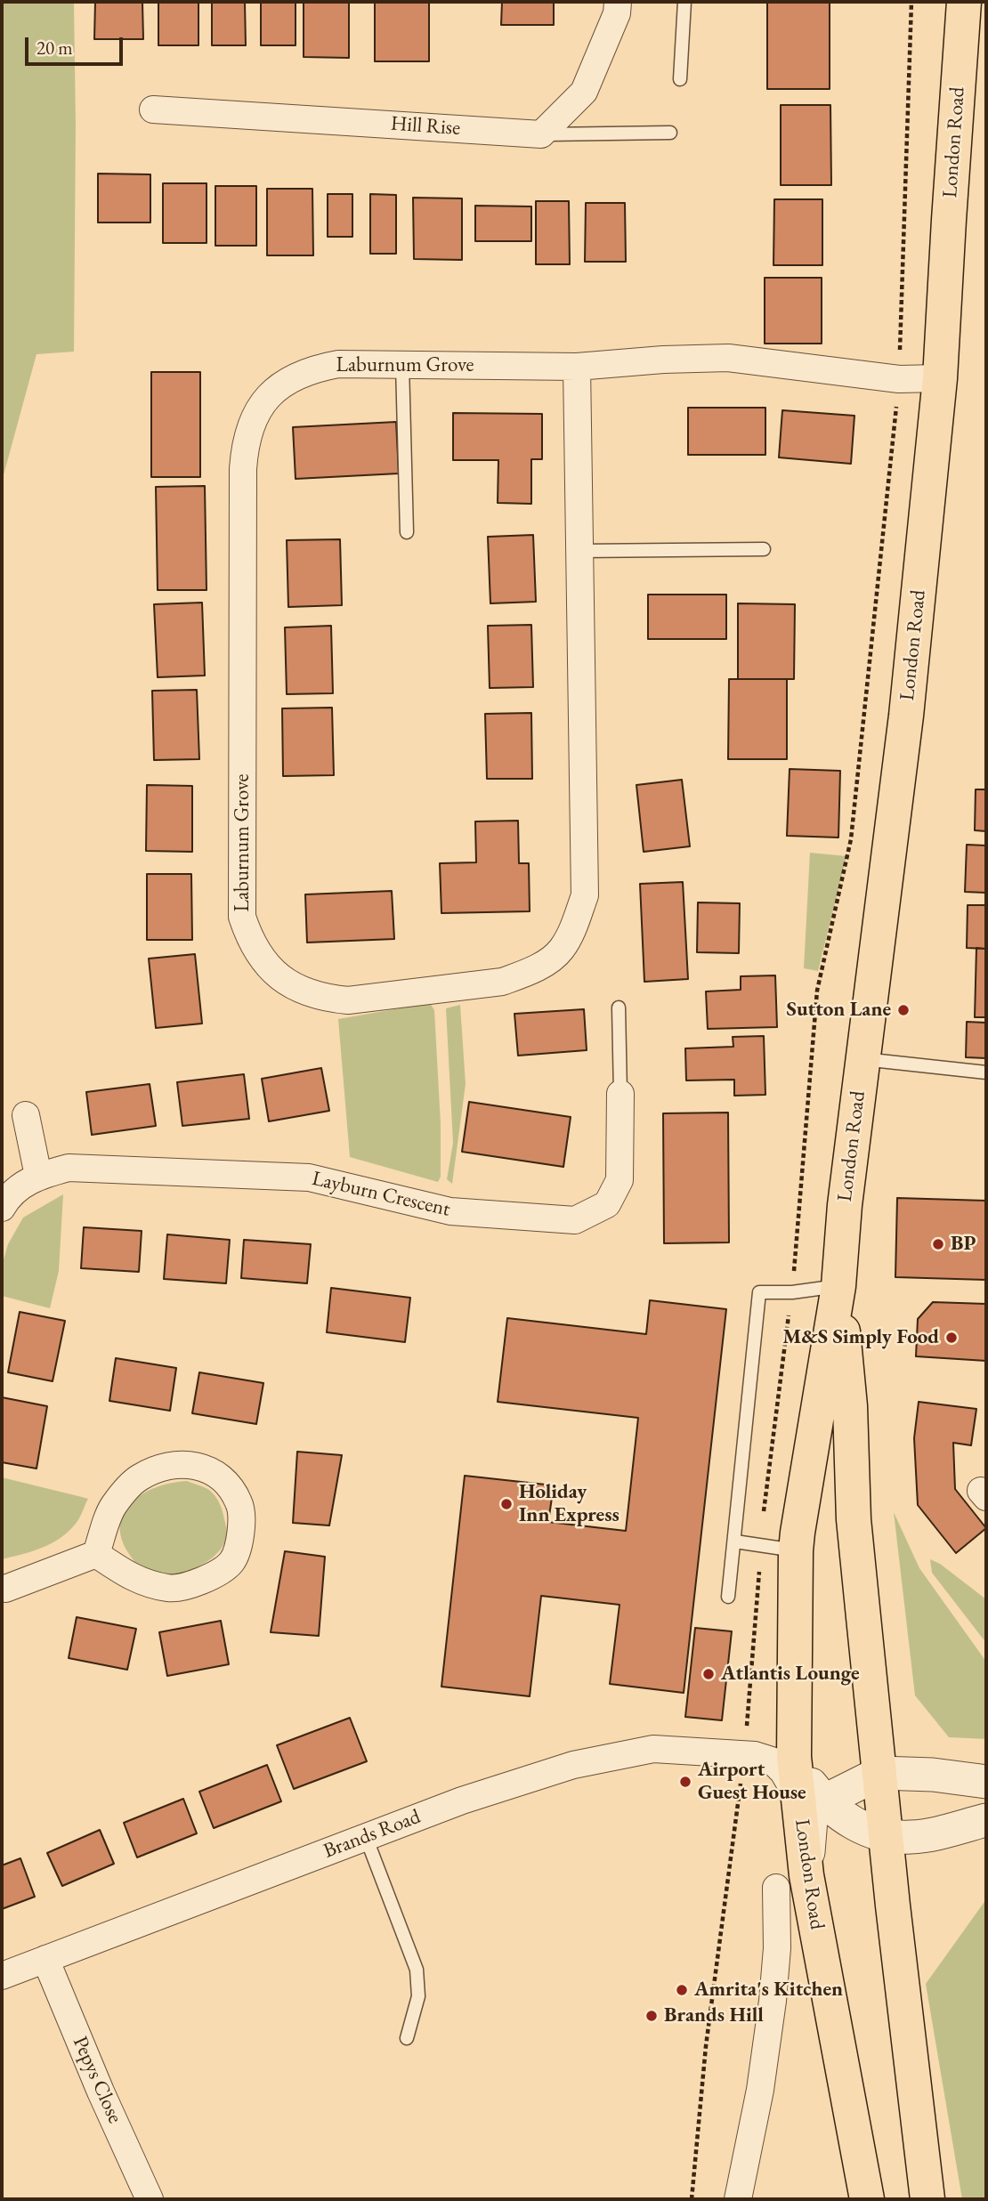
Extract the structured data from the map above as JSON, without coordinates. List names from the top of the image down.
{
  "streets": {
    "highway": ["London Road"],
    "street": [
      "Hill Rise",
      "Laburnum Grove",
      "Layburn Crescent",
      "Brands Road",
      "Pepys Close"
    ]
  },
  "crossings": [
    ["London Road", "Laburnum Grove"],
    ["Brands Road", "Pepys Close"]
  ],
  "places": [
    "Sutton Lane",
    "BP",
    "M&S Simply Food",
    "Holiday Inn Express",
    "Atlantis Lounge",
    "Airport Guest House",
    "Amrita's Kitchen",
    "Brands Hill"
  ],
  "scale_bar": "20 m"
}
